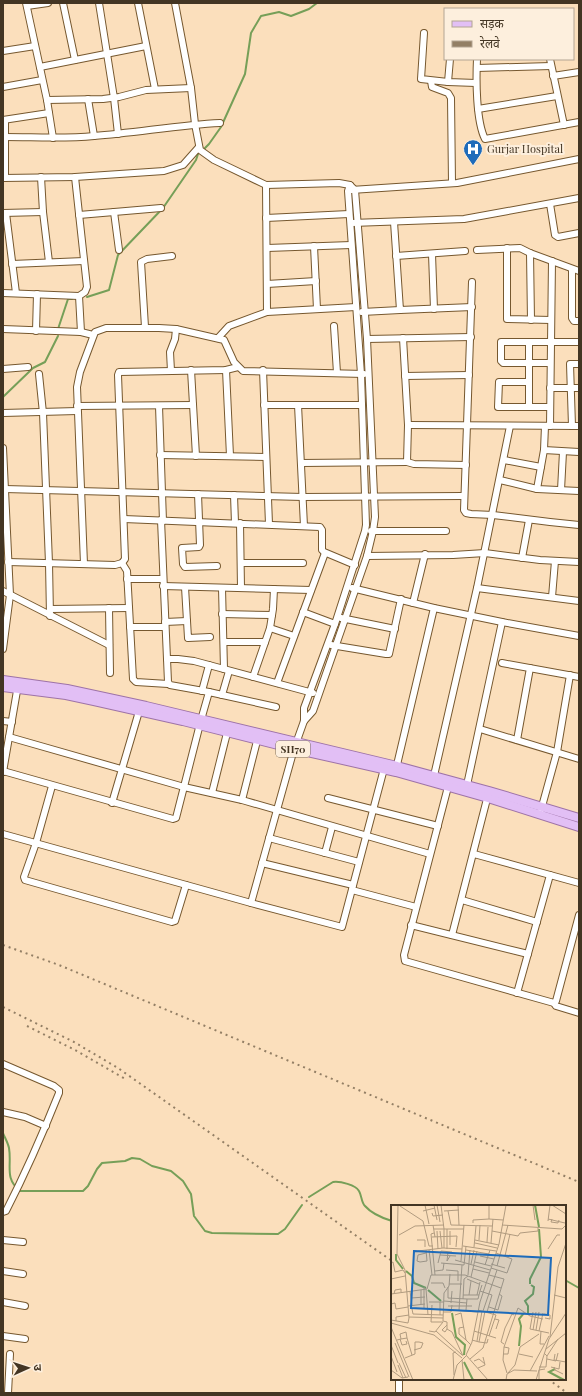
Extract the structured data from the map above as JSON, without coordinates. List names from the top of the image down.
{
  "streets": {
    "main road": ["SH70"]
  },
  "places": {
    "hospital": ["Gurjar Hospital"]
  },
  "legend": ["सड़क", "रेलवे"],
  "north": "right"
}
